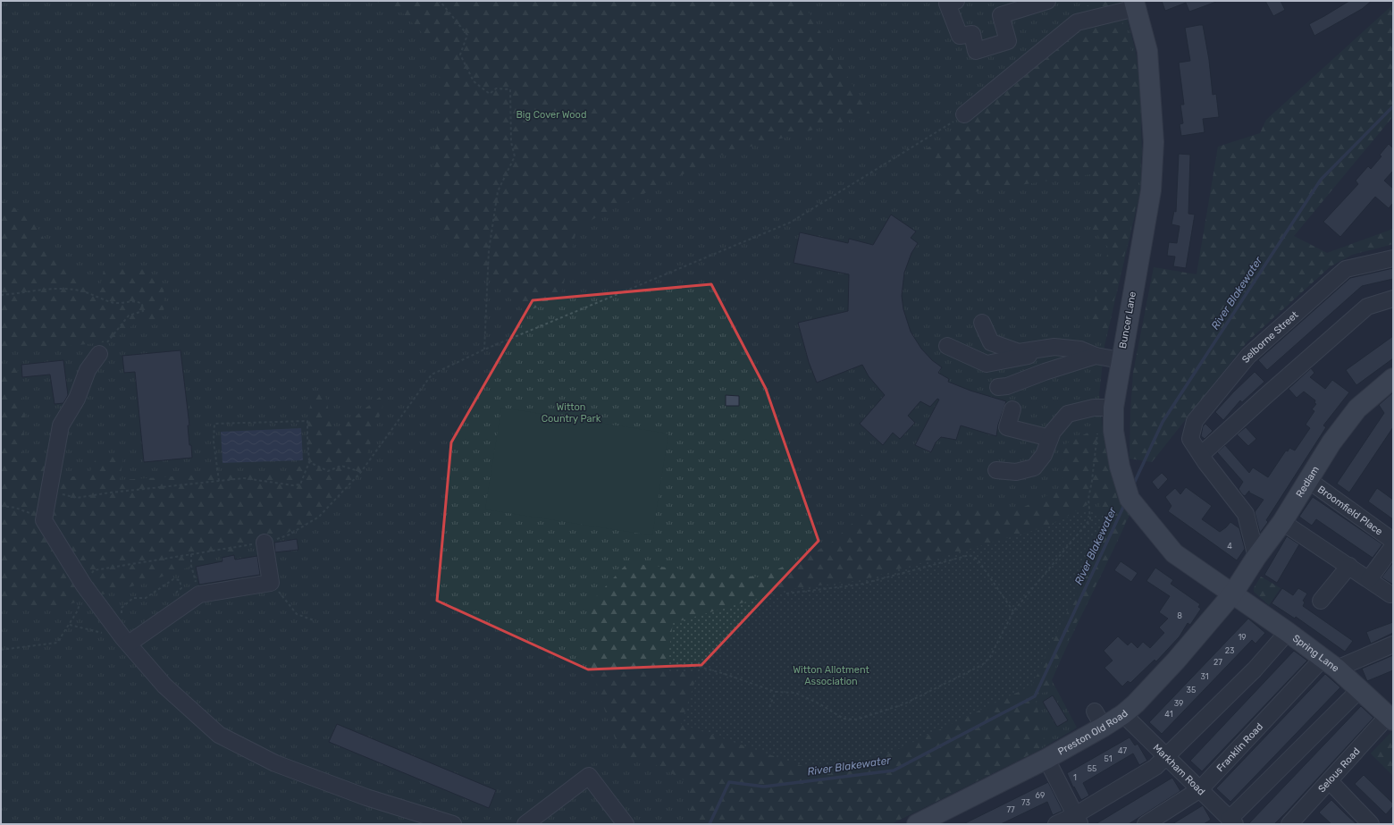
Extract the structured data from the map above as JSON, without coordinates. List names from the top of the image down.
{
  "streets": {
    "main road": [
      "Buncer Lane",
      "Redlam",
      "Spring Lane",
      "Preston Old Road"
    ],
    "street": [
      "Selborne Street",
      "Broomfield Place",
      "Franklin Road",
      "Markham Road",
      "Selous Road"
    ]
  },
  "crossings": [
    ["Buncer Lane", "Redlam"],
    ["Buncer Lane", "Spring Lane"],
    ["Buncer Lane", "Preston Old Road"],
    ["Redlam", "Broomfield Place"],
    ["Redlam", "Spring Lane"],
    ["Redlam", "Preston Old Road"],
    ["Spring Lane", "Preston Old Road"],
    ["Spring Lane", "Franklin Road"],
    ["Spring Lane", "Selous Road"],
    ["Preston Old Road", "Markham Road"],
    ["Franklin Road", "Markham Road"]
  ],
  "water": ["River Blakewater"],
  "parks": ["Big Cover Wood", "Witton Country Park", "Witton Allotment Association"],
  "house_numbers": [
    "4",
    "8",
    "19",
    "23",
    "27",
    "31",
    "35",
    "39",
    "41",
    "47",
    "51",
    "55",
    "1",
    "69",
    "73",
    "77"
  ]
}
